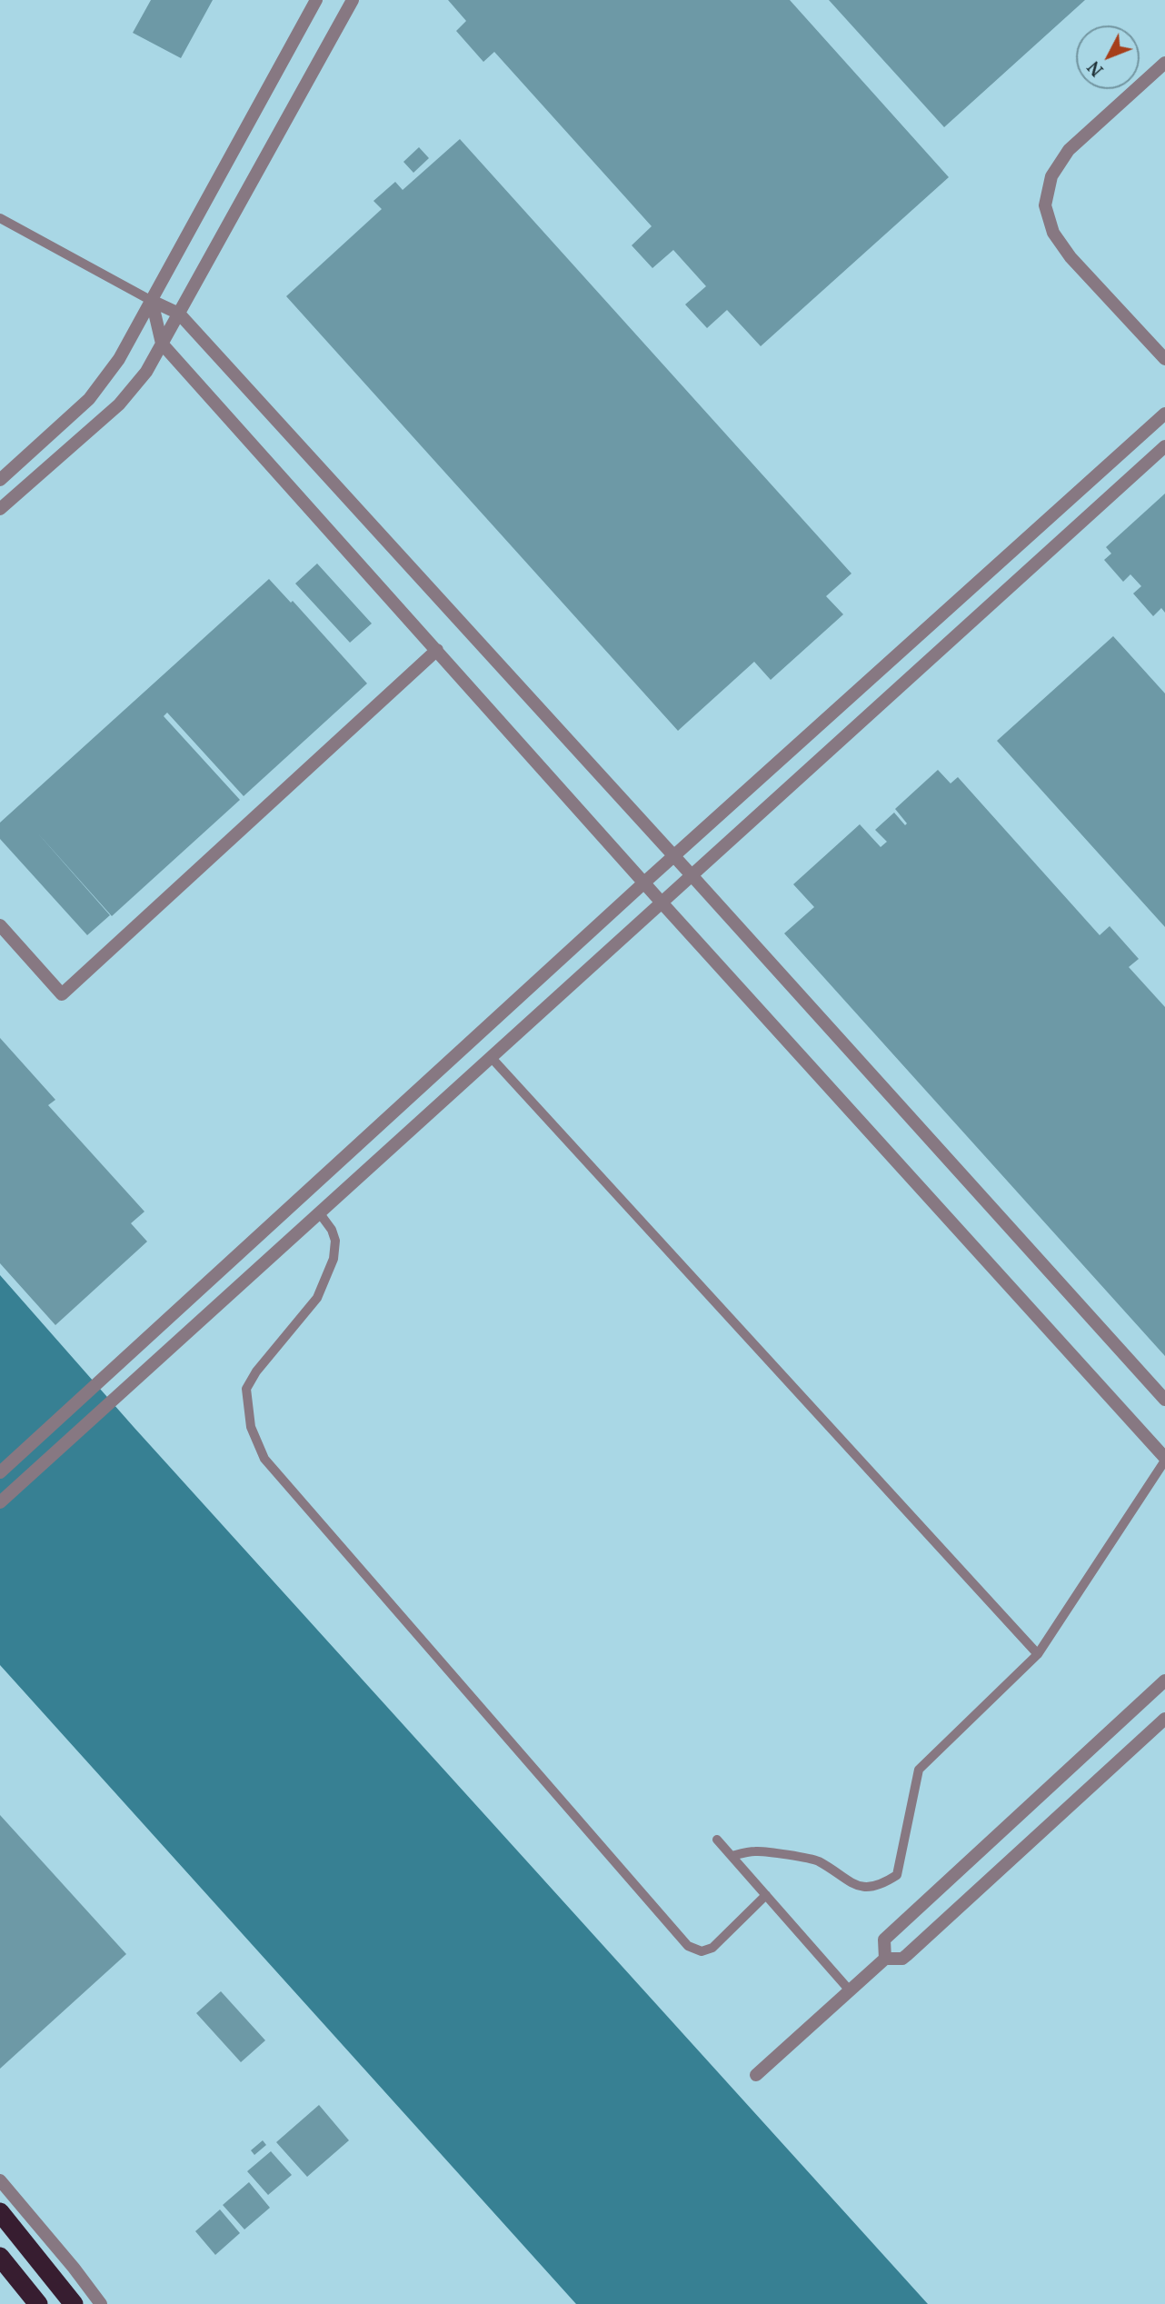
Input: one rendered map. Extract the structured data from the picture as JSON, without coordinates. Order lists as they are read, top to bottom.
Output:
{
  "north": "bottom left"
}
